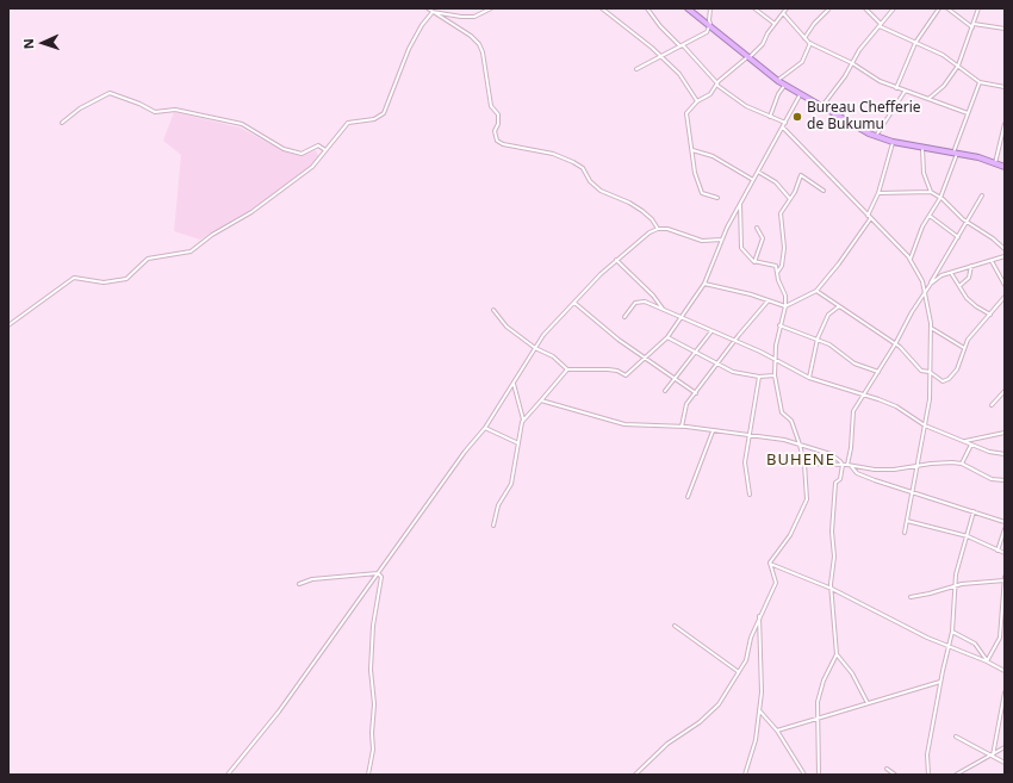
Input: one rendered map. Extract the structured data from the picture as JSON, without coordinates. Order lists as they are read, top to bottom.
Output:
{
  "districts": ["BUHENE"],
  "places": ["Bureau Chefferie de Bukumu"],
  "north": "left"
}
